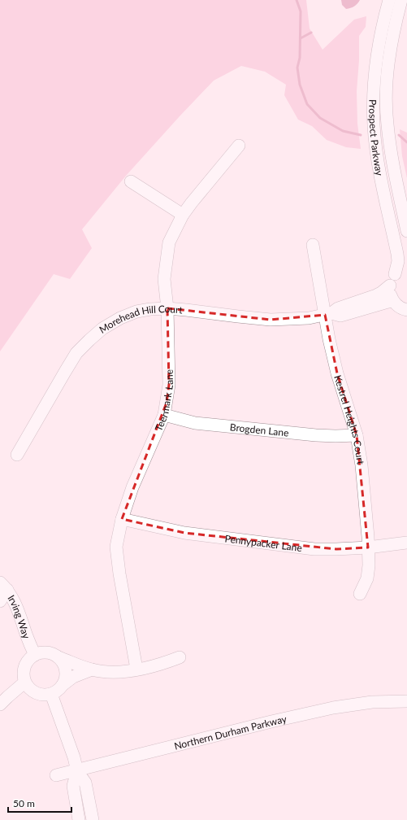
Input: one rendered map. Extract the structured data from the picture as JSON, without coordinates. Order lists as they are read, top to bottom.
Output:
{
  "streets": {
    "street": [
      "Prospect Parkway",
      "Morehead Hill Court",
      "Teermark Lane",
      "Kestrel Heights Court",
      "Brogden Lane",
      "Pennypacker Lane",
      "Irving Way",
      "Northern Durham Parkway"
    ]
  },
  "crossings": [
    ["Prospect Parkway", "Morehead Hill Court"],
    ["Morehead Hill Court", "Teermark Lane"],
    ["Morehead Hill Court", "Kestrel Heights Court"],
    ["Teermark Lane", "Brogden Lane"],
    ["Teermark Lane", "Pennypacker Lane"],
    ["Kestrel Heights Court", "Brogden Lane"],
    ["Kestrel Heights Court", "Pennypacker Lane"]
  ],
  "scale_bar": "50 m"
}
